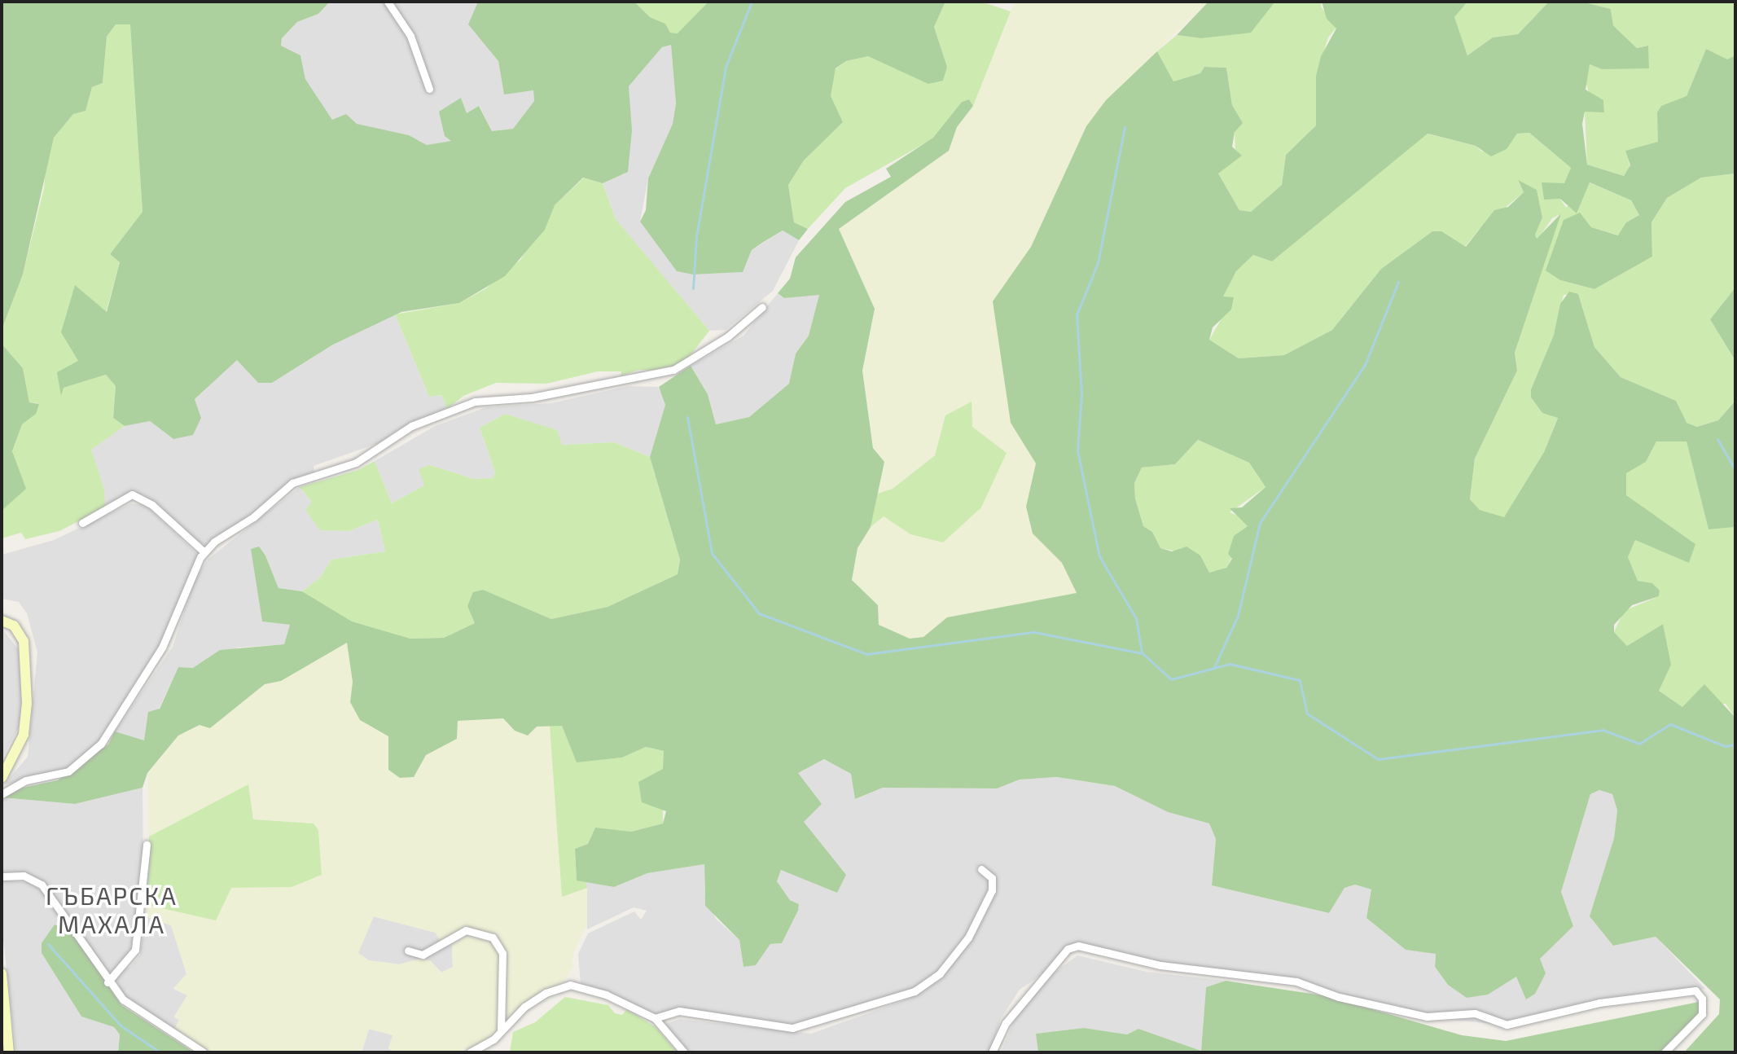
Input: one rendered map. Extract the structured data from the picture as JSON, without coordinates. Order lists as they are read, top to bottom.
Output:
{
  "districts": ["ГЪБАРСКА МАХАЛА"]
}
